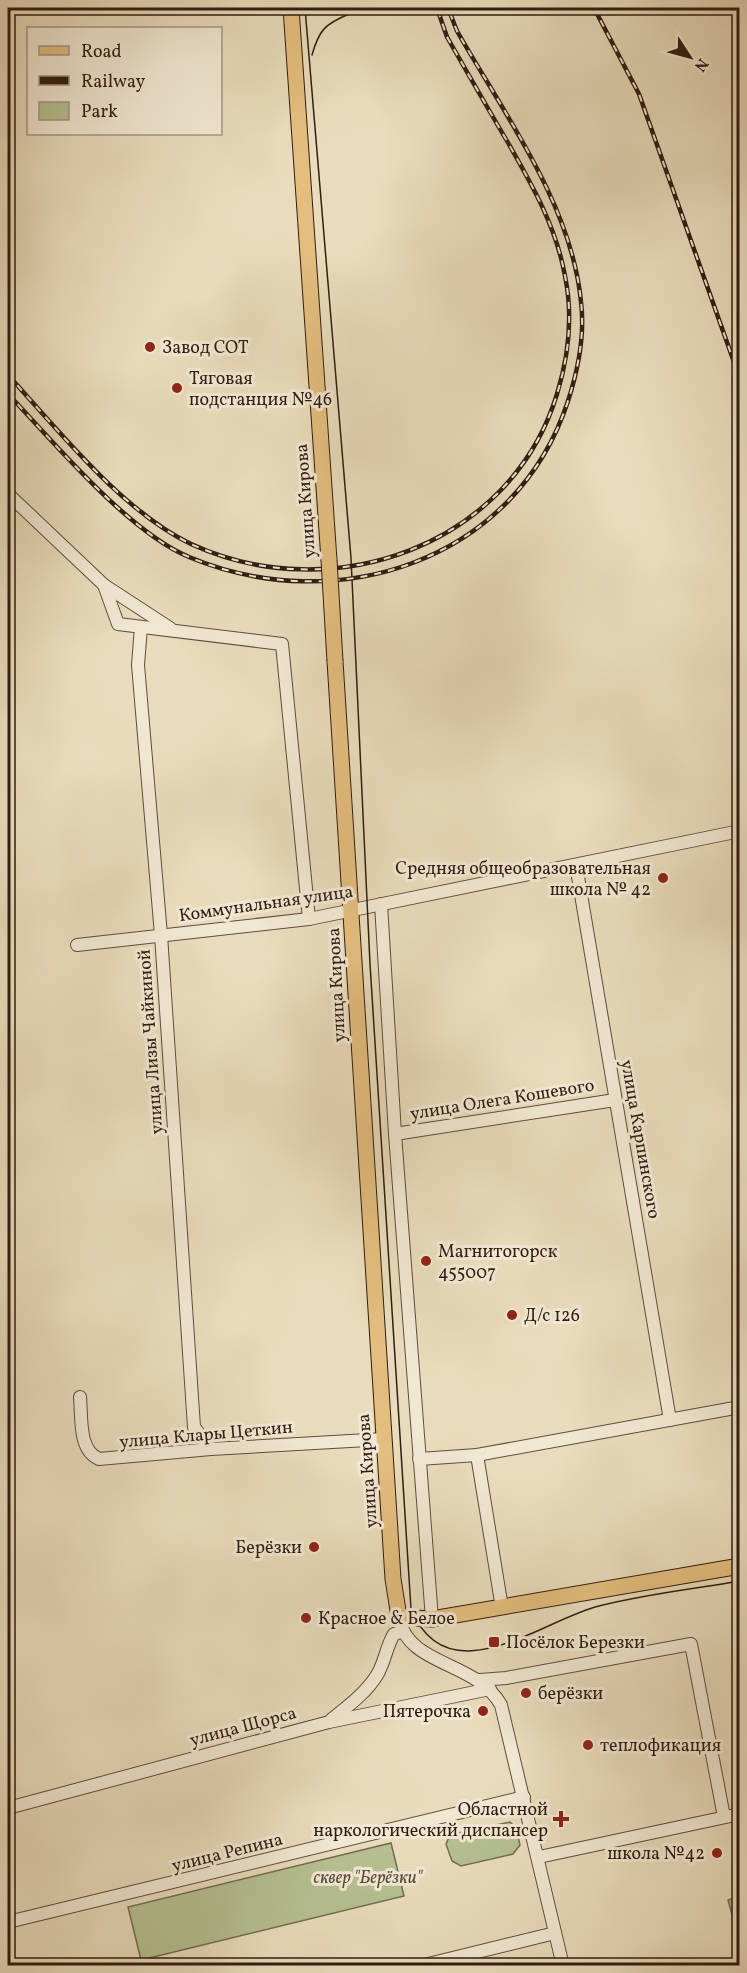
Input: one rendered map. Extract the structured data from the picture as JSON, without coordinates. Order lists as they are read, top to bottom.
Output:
{
  "streets": {
    "main road": ["улица Кирова"],
    "street": [
      "Коммунальная улица",
      "улица Лизы Чайкиной",
      "улица Олега Кошевого",
      "улица Карпинского",
      "улица Клары Цеткин",
      "улица Щорса",
      "улица Репина"
    ]
  },
  "crossings": [
    ["улица Кирова", "Коммунальная улица"],
    ["улица Кирова", "улица Клары Цеткин"],
    ["Коммунальная улица", "улица Лизы Чайкиной"],
    ["Коммунальная улица", "улица Карпинского"],
    ["улица Лизы Чайкиной", "улица Клары Цеткин"],
    ["улица Олега Кошевого", "улица Карпинского"]
  ],
  "parks": ["сквер \"Берёзки\""],
  "places": {
    "other": [
      "Завод СОТ",
      "Тяговая подстанция №46",
      "Средняя общеобразовательная школа № 42",
      "Магнитогорск 455007",
      "Д/с 126",
      "Берёзки",
      "Красное & Белое",
      "берёзки",
      "Пятерочка",
      "теплофикация",
      "школа №42"
    ],
    "transit": ["Посёлок Березки"],
    "health": ["Областной наркологический диспансер"]
  },
  "legend": ["Road", "Railway", "Park"],
  "north": "bottom right"
}
